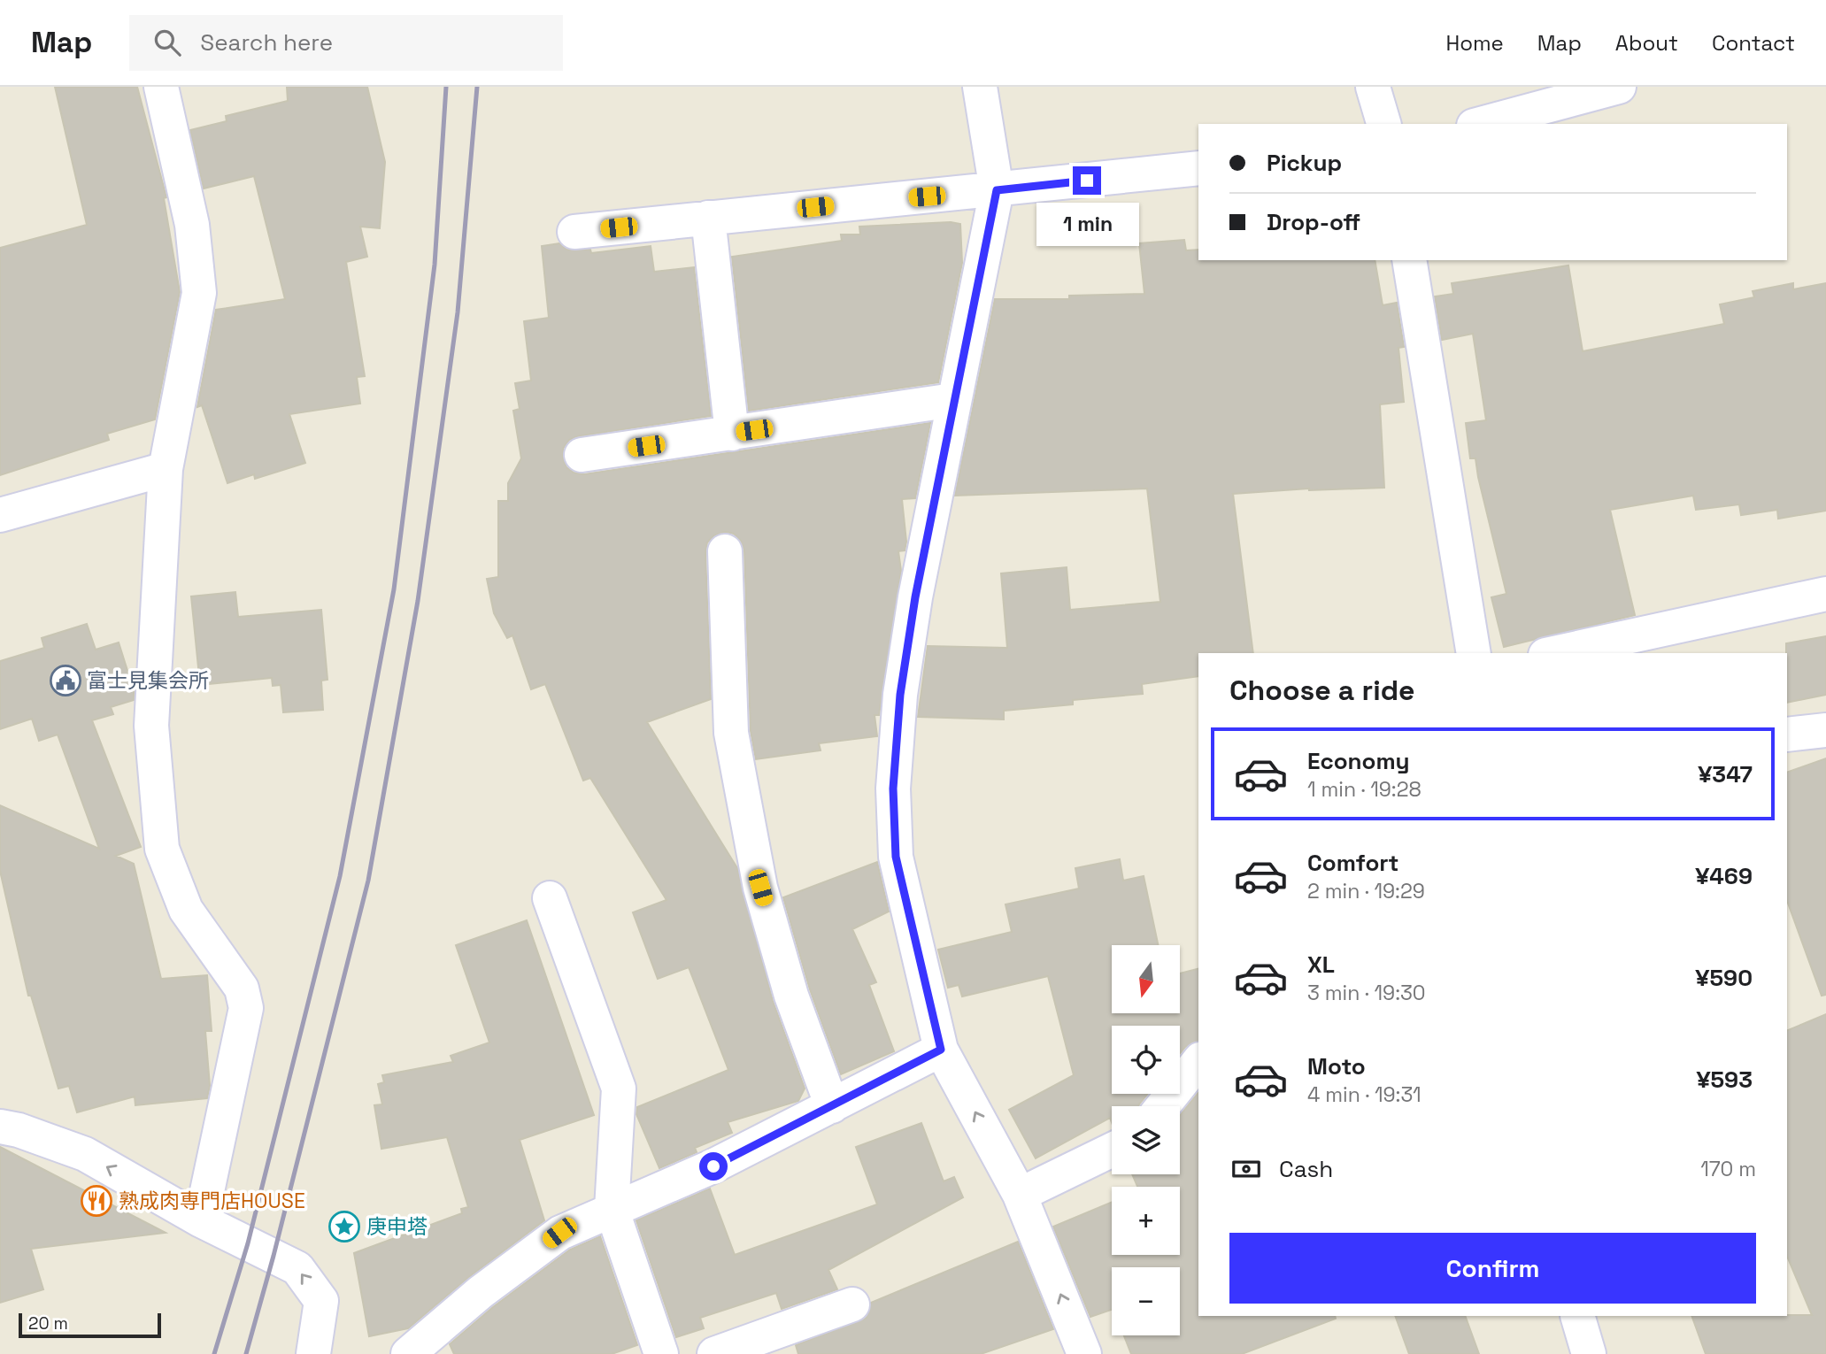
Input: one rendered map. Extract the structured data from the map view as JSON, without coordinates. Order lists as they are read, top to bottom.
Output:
{
  "places": {
    "public building": ["富士見集会所"],
    "restaurant": ["熟成肉専門店HOUSE"],
    "place": ["庚申塔"]
  },
  "scale_bar": "20 m",
  "north": "bottom",
  "page": {
    "header": "Map",
    "search": "Search here",
    "nav": [
      "Home",
      "Map",
      "About",
      "Contact"
    ],
    "banner": ["Pickup", "Drop-off"],
    "bubble": "1 min",
    "heading": "Choose a ride",
    "list": [
      {
        "name": "Economy",
        "note": "1 min · 19:28",
        "value": "¥347"
      },
      {
        "name": "Comfort",
        "note": "2 min · 19:29",
        "value": "¥469"
      },
      {
        "name": "XL",
        "note": "3 min · 19:30",
        "value": "¥590"
      },
      {
        "name": "Moto",
        "note": "4 min · 19:31",
        "value": "¥593"
      }
    ],
    "map_buttons": ["+", "−"],
    "pay": ["Cash", "170 m"],
    "buttons": "Confirm",
    "scale": "20 m"
  }
}
